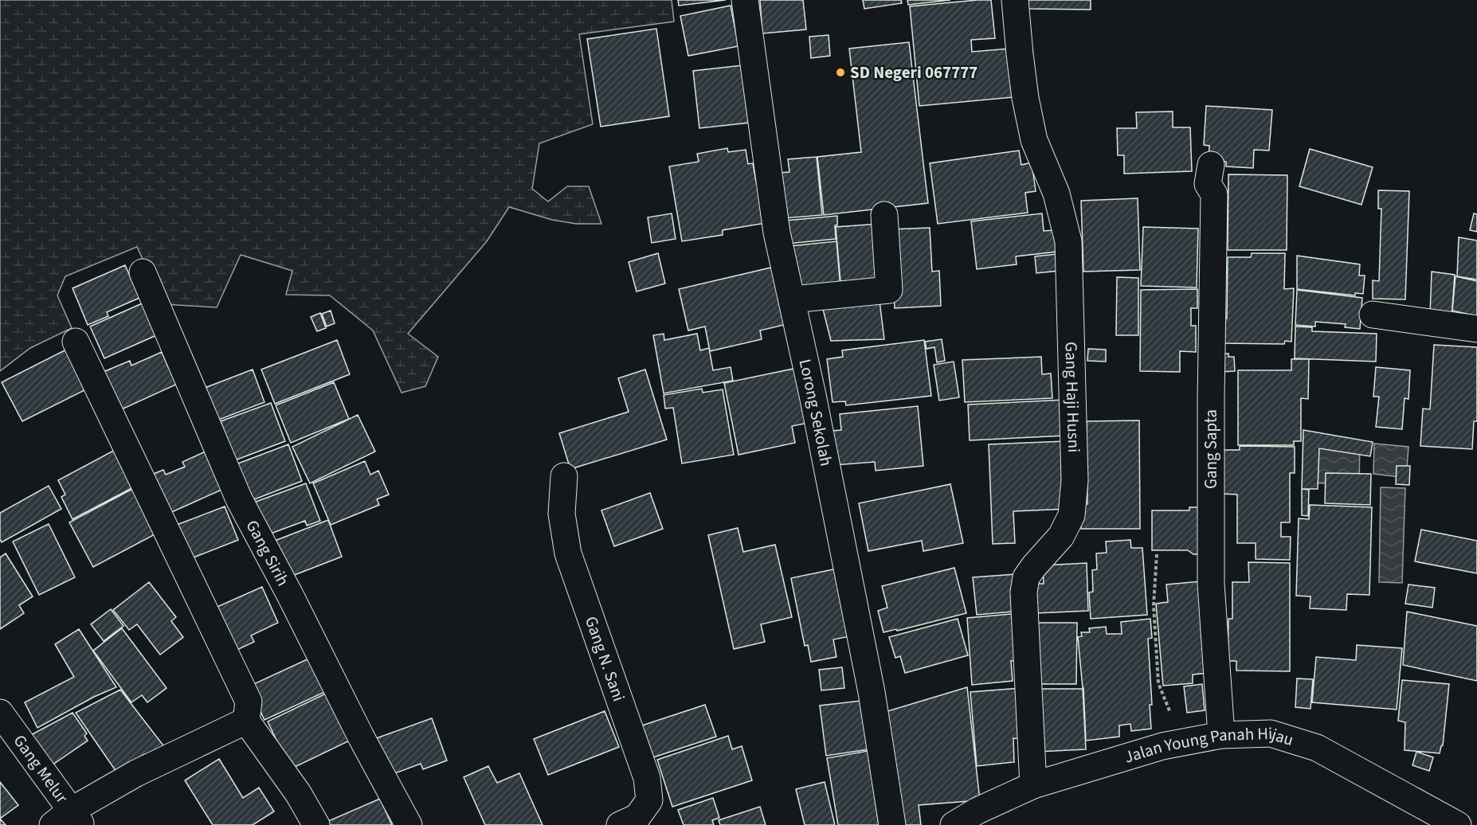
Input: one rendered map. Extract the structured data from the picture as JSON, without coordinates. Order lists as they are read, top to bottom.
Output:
{
  "streets": {
    "street": [
      "Gang Haji Husni",
      "Lorong Sekolah",
      "Gang Sapta",
      "Gang Sirih",
      "Gang N. Sani",
      "Jalan Young Panah Hijau",
      "Gang Melur"
    ]
  },
  "crossings": [
    ["Gang Haji Husni", "Jalan Young Panah Hijau"],
    ["Gang Sapta", "Jalan Young Panah Hijau"]
  ],
  "places": ["SD Negeri 067777"]
}
